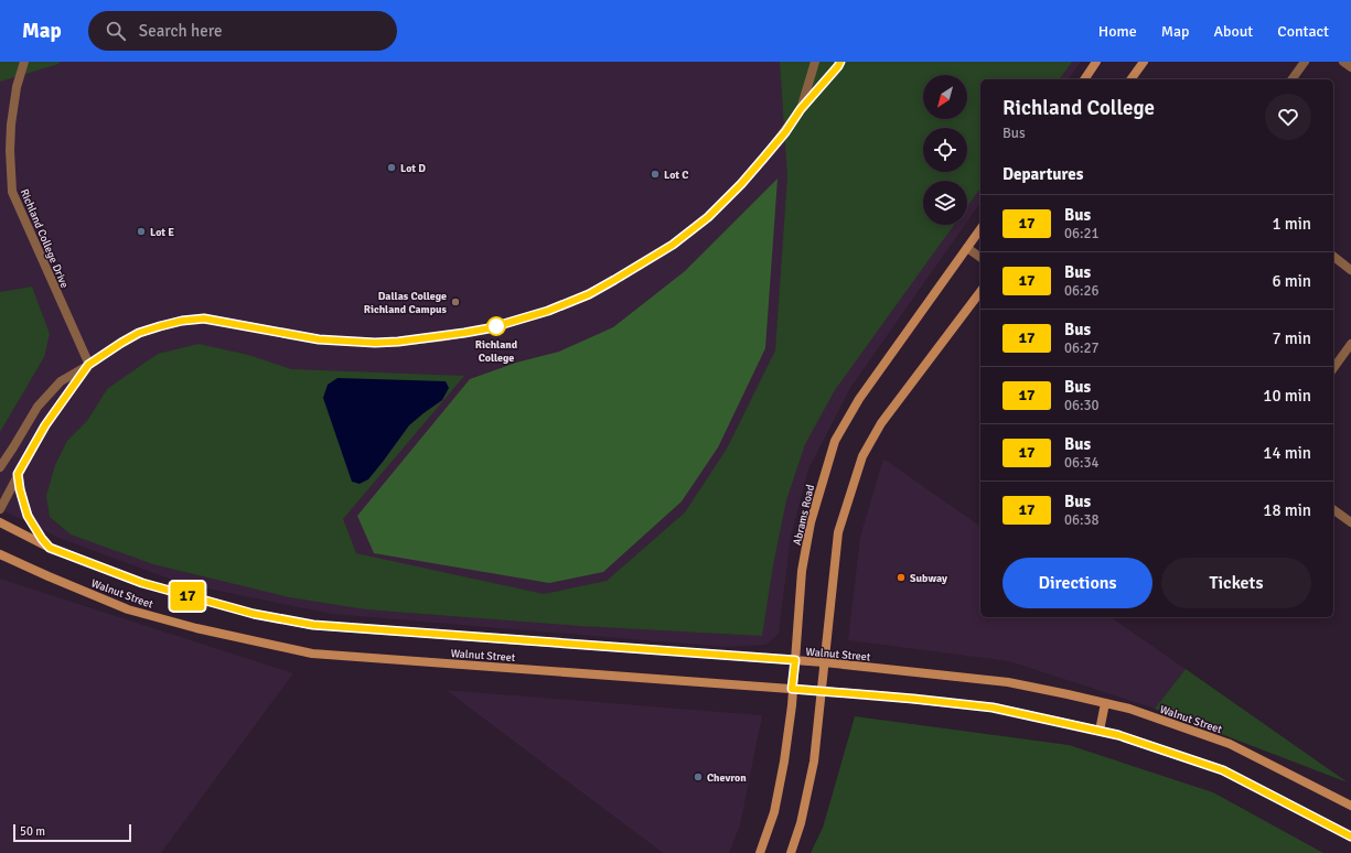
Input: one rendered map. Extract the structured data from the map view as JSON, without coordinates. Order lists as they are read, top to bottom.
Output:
{
  "streets": {
    "main road": ["Abrams Road", "Walnut Street"],
    "street": ["Richland College Drive"]
  },
  "crossings": [
    ["Abrams Road", "Walnut Street"]
  ],
  "places": [
    "Lot D",
    "Lot C",
    "Lot E",
    "Dallas College Richland Campus",
    "Richland College",
    "Subway",
    "Chevron"
  ],
  "lines": ["bus line 17"],
  "scale_bar": "50 m",
  "north": "bottom left",
  "page": {
    "header": "Map",
    "search": "Search here",
    "nav": [
      "Home",
      "Map",
      "About",
      "Contact"
    ],
    "on_map": "17",
    "heading": [
      ["Richland College", "Bus"],
      "Departures"
    ],
    "list": [
      {
        "mark": "17",
        "name": "Bus",
        "note": "06:21",
        "value": "1 min"
      },
      {
        "mark": "17",
        "name": "Bus",
        "note": "06:26",
        "value": "6 min"
      },
      {
        "mark": "17",
        "name": "Bus",
        "note": "06:27",
        "value": "7 min"
      },
      {
        "mark": "17",
        "name": "Bus",
        "note": "06:30",
        "value": "10 min"
      },
      {
        "mark": "17",
        "name": "Bus",
        "note": "06:34",
        "value": "14 min"
      },
      {
        "mark": "17",
        "name": "Bus",
        "note": "06:38",
        "value": "18 min"
      }
    ],
    "buttons": ["Directions", "Tickets"],
    "scale": "50 m"
  }
}
